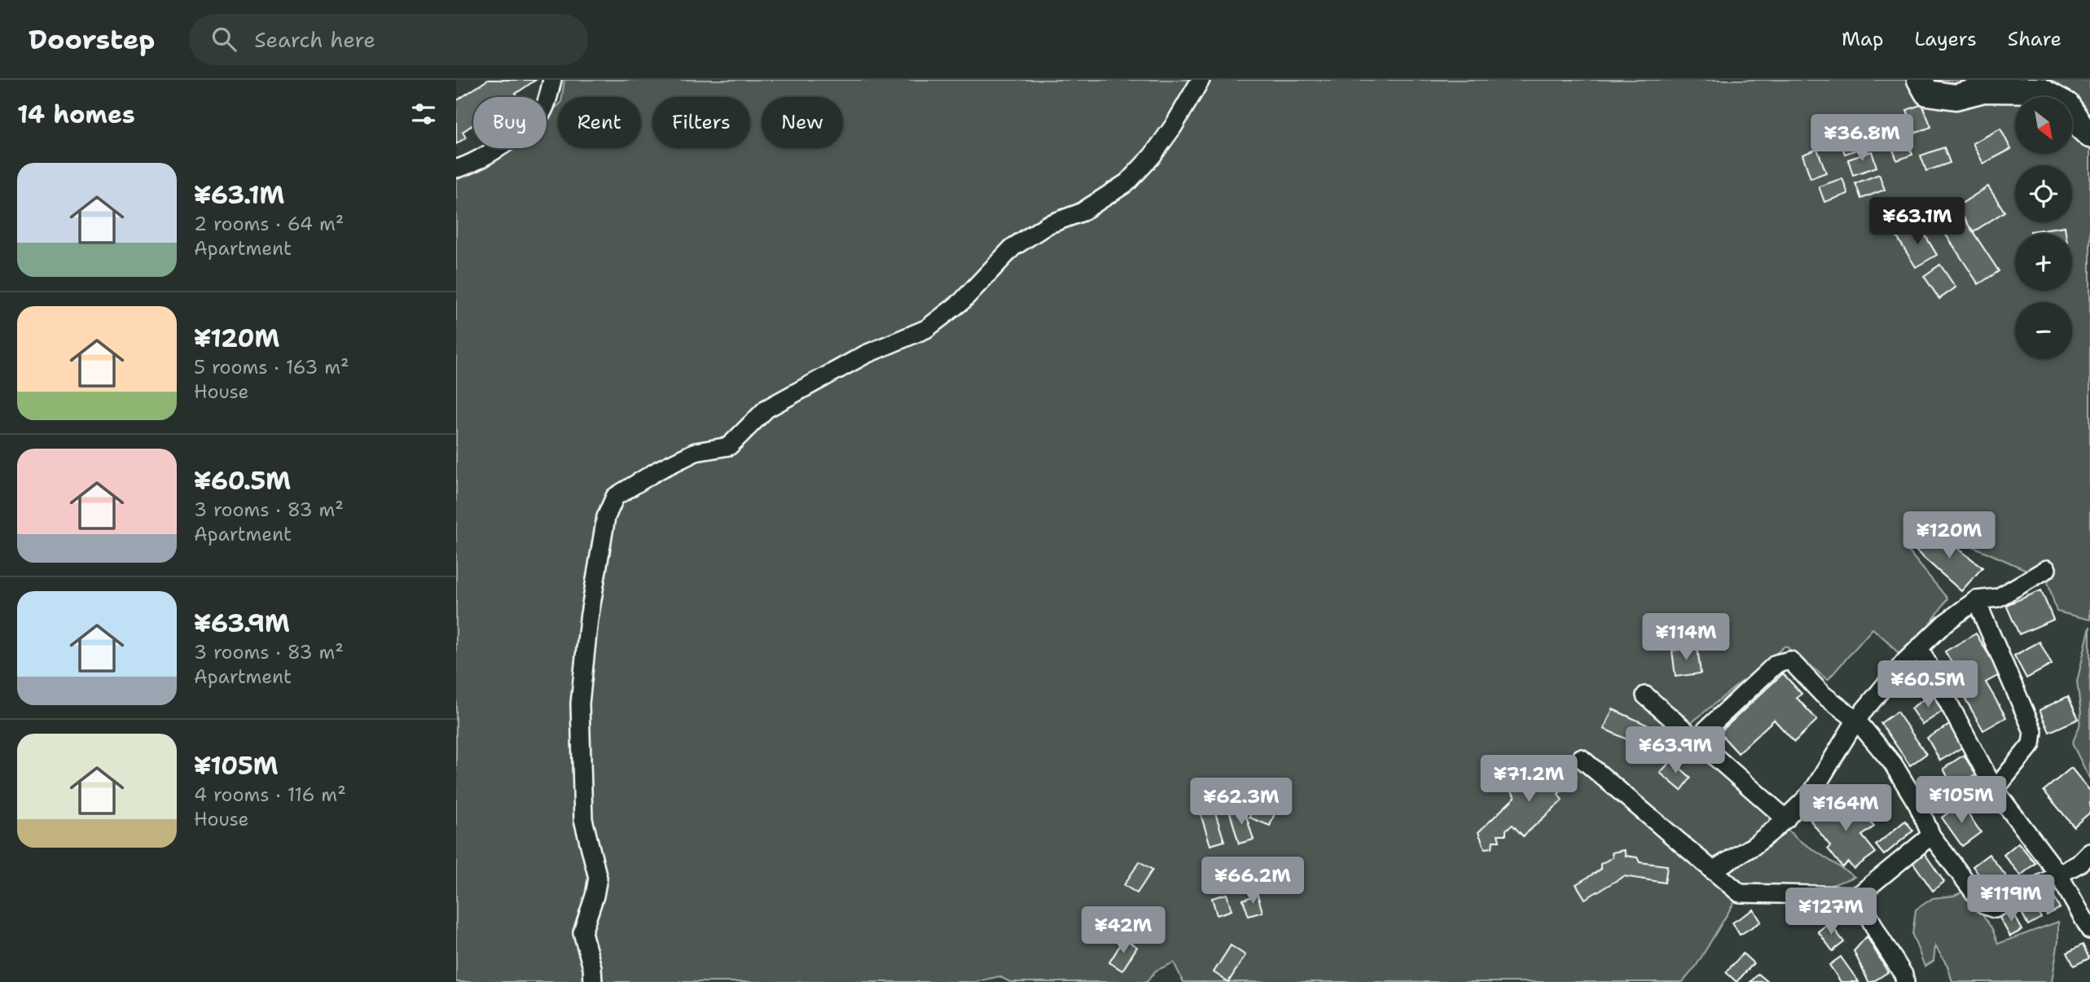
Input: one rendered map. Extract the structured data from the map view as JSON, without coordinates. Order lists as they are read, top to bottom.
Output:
{
  "north": "bottom right",
  "page": {
    "header": "Doorstep",
    "search": "Search here",
    "nav": ["Map", "Layers", "Share"],
    "heading": "14 homes",
    "map_buttons": ["+", "−"],
    "chip": [
      "Buy",
      "Rent",
      "Filters",
      "New"
    ],
    "price": [
      "¥36.8M",
      "¥63.1M",
      "¥120M",
      "¥114M",
      "¥60.5M",
      "¥63.9M",
      "¥71.2M",
      "¥105M",
      "¥62.3M",
      "¥164M",
      "¥66.2M",
      "¥119M",
      "¥127M",
      "¥42M"
    ],
    "list": [
      {
        "name": "¥63.1M",
        "note": "2 rooms · 64 m² · Apartment"
      },
      {
        "name": "¥120M",
        "note": "5 rooms · 163 m² · House"
      },
      {
        "name": "¥60.5M",
        "note": "3 rooms · 83 m² · Apartment"
      },
      {
        "name": "¥63.9M",
        "note": "3 rooms · 83 m² · Apartment"
      },
      {
        "name": "¥105M",
        "note": "4 rooms · 116 m² · House"
      }
    ]
  }
}
